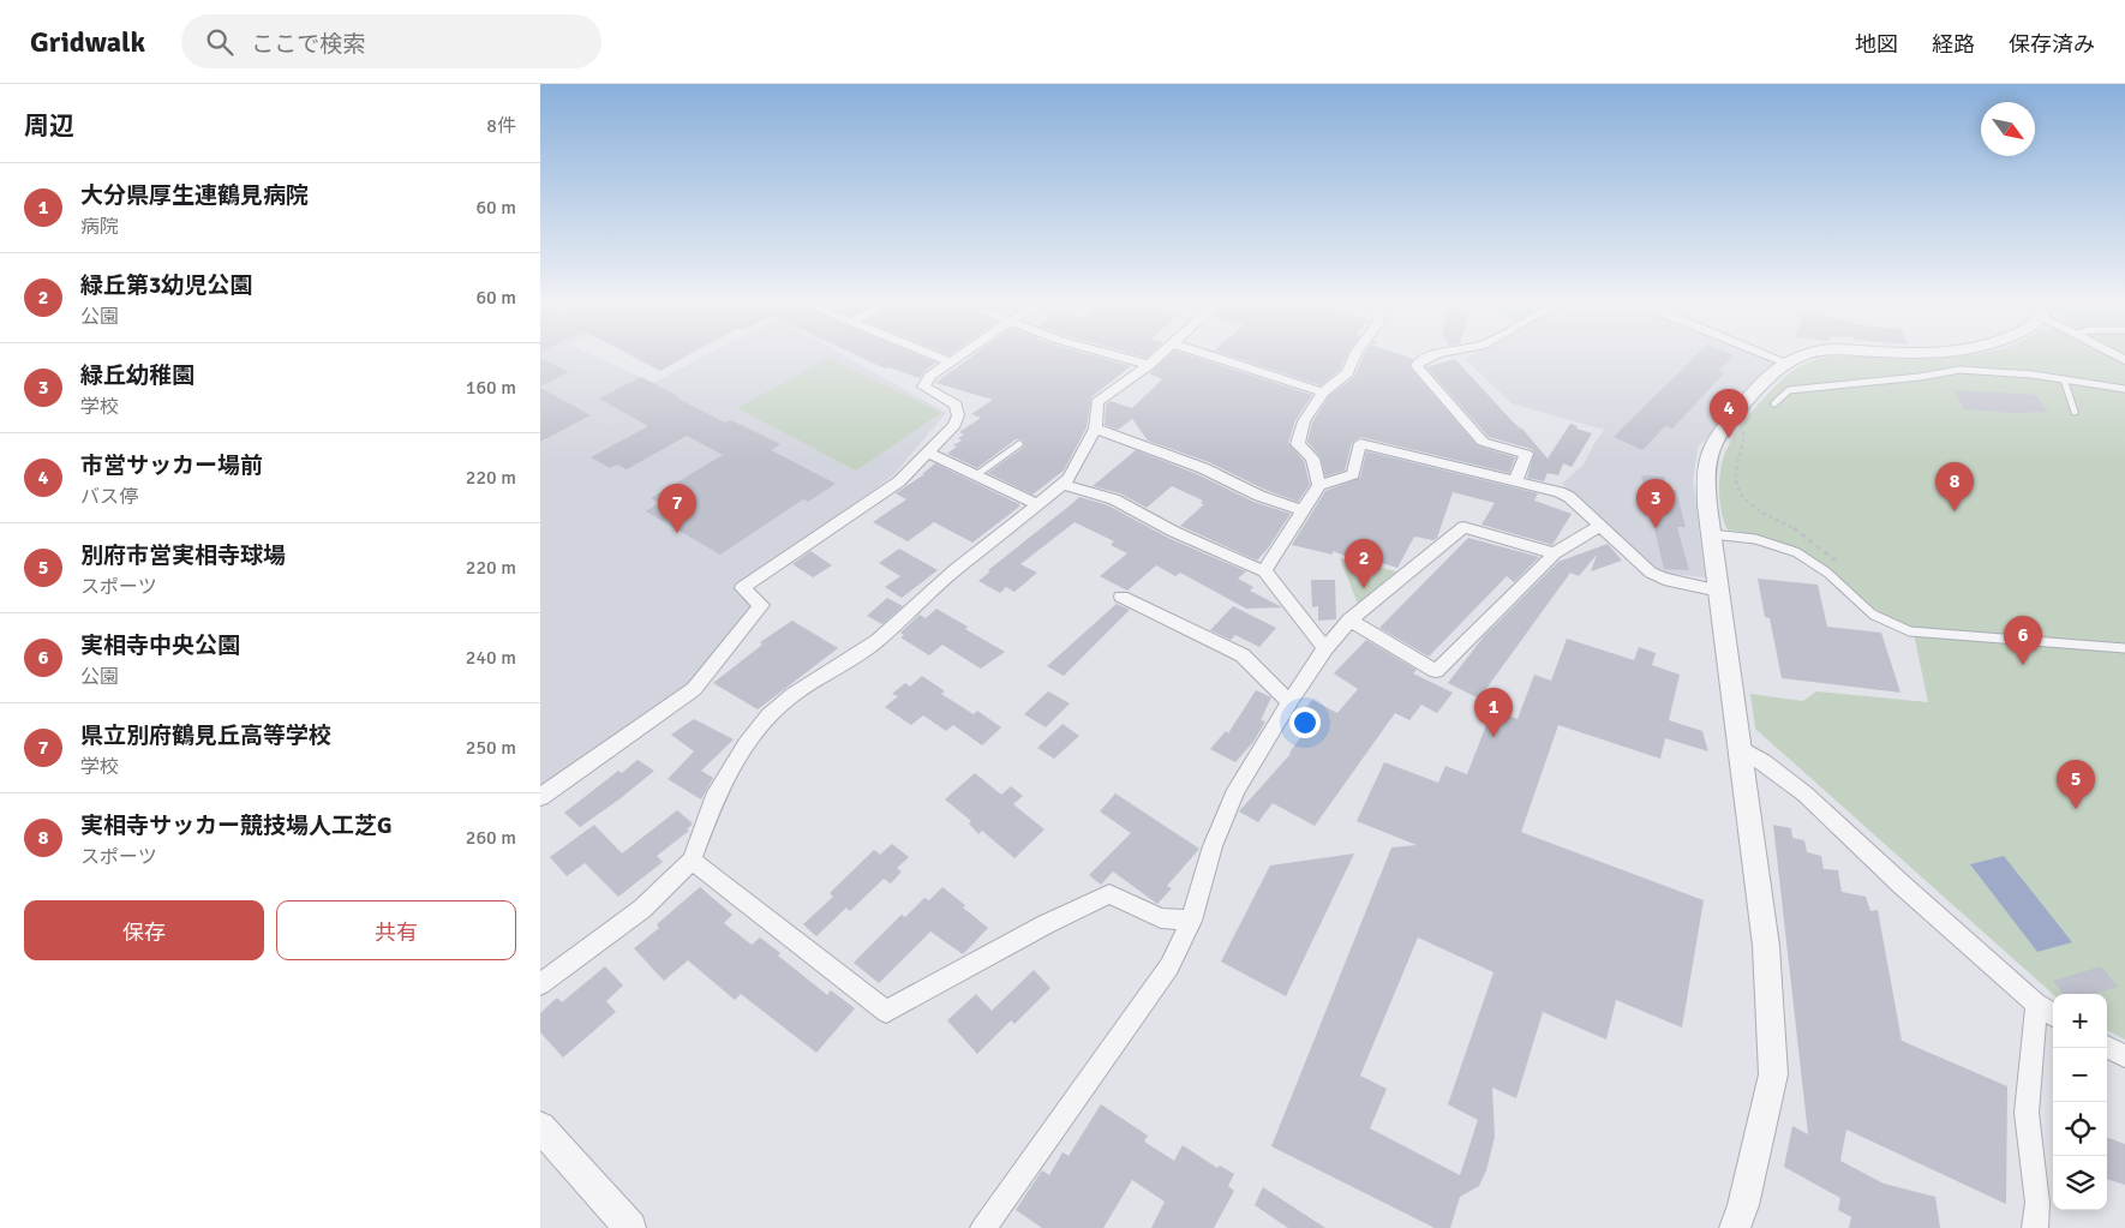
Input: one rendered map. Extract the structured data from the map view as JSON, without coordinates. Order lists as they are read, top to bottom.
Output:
{
  "north": "bottom right",
  "page": {
    "header": "Gridwalk",
    "search": "ここで検索",
    "nav": ["地図", "経路", "保存済み"],
    "heading": ["周辺", "8件"],
    "list": [
      {
        "mark": "1",
        "name": "大分県厚生連鶴見病院",
        "note": "病院",
        "value": "60 m"
      },
      {
        "mark": "2",
        "name": "緑丘第3幼児公園",
        "note": "公園",
        "value": "60 m"
      },
      {
        "mark": "3",
        "name": "緑丘幼稚園",
        "note": "学校",
        "value": "160 m"
      },
      {
        "mark": "4",
        "name": "市営サッカー場前",
        "note": "バス停",
        "value": "220 m"
      },
      {
        "mark": "5",
        "name": "別府市営実相寺球場",
        "note": "スポーツ",
        "value": "220 m"
      },
      {
        "mark": "6",
        "name": "実相寺中央公園",
        "note": "公園",
        "value": "240 m"
      },
      {
        "mark": "7",
        "name": "県立別府鶴見丘高等学校",
        "note": "学校",
        "value": "250 m"
      },
      {
        "mark": "8",
        "name": "実相寺サッカー競技場人工芝G",
        "note": "スポーツ",
        "value": "260 m"
      }
    ],
    "pins": [
      "4",
      "8",
      "3",
      "7",
      "2",
      "6",
      "1",
      "5"
    ],
    "buttons": ["保存", "共有"],
    "map_buttons": ["+", "−"]
  }
}
